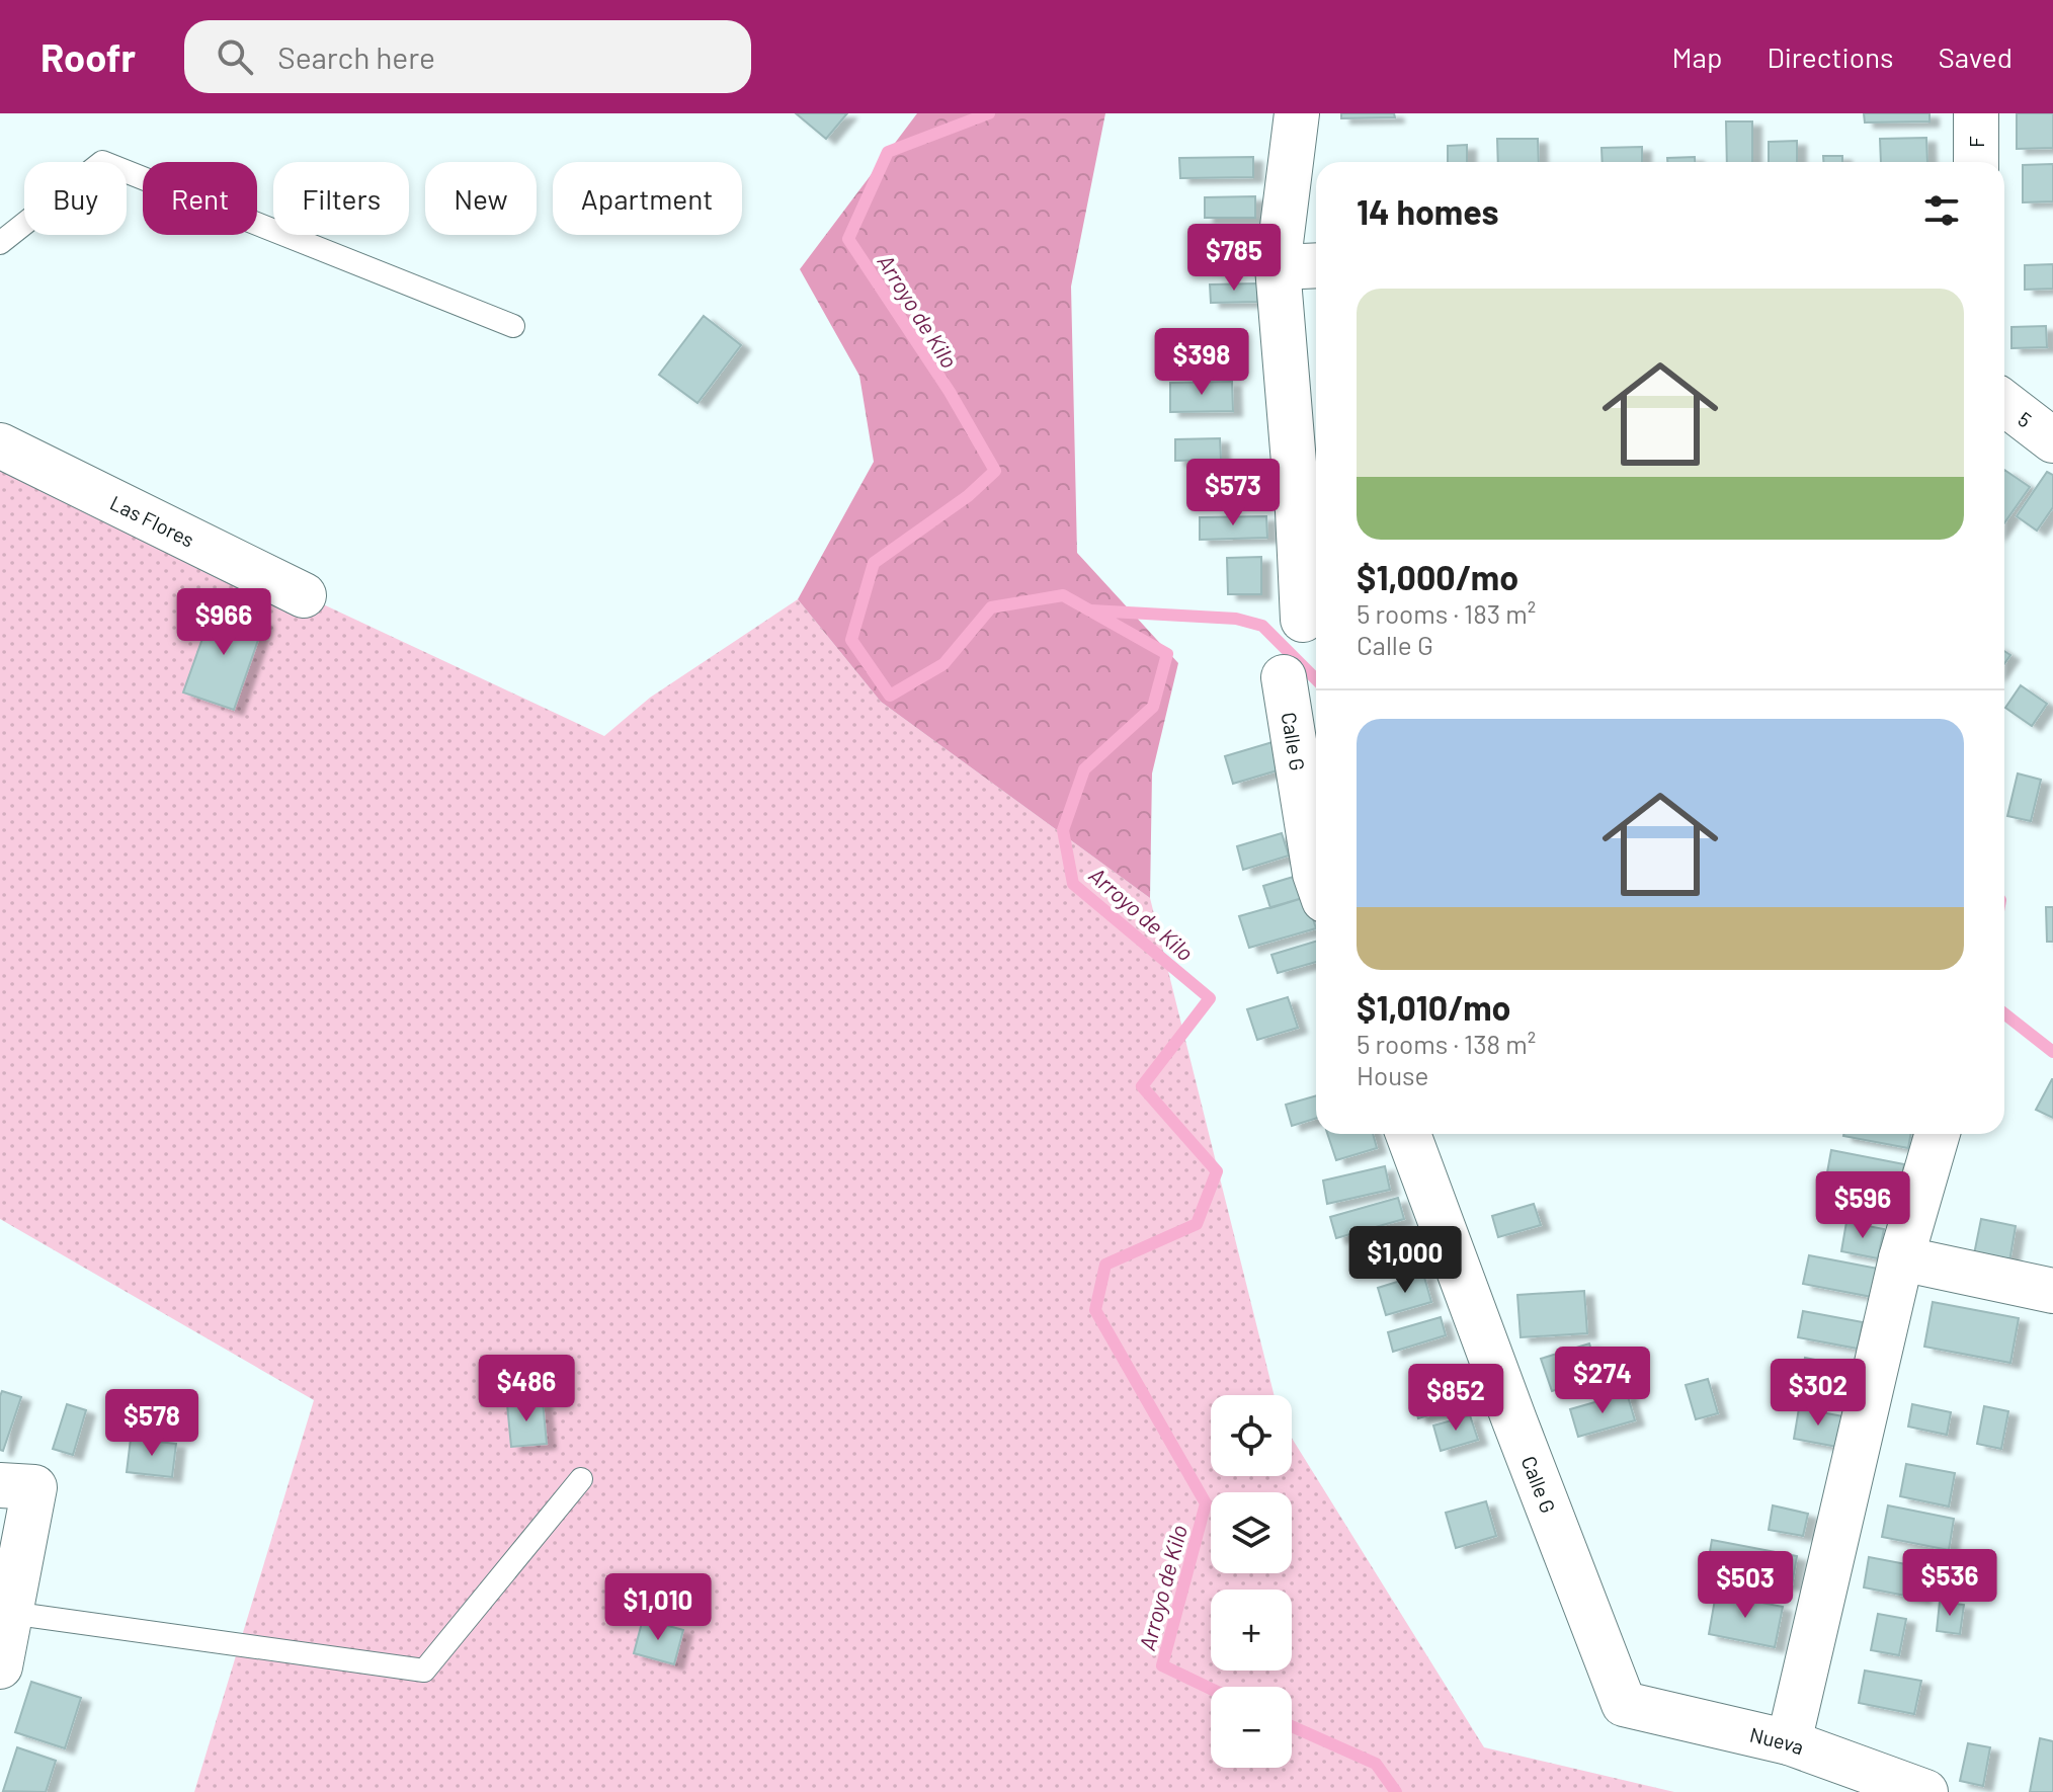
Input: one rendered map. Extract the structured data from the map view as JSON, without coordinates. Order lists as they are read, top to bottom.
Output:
{
  "streets": {
    "street": [
      "F",
      "5",
      "Las Flores",
      "Calle G",
      "Nueva"
    ]
  },
  "crossings": [
    ["Calle G", "Nueva"]
  ],
  "water": ["Arroyo de Kilo"],
  "page": {
    "header": "Roofr",
    "search": "Search here",
    "nav": ["Map", "Directions", "Saved"],
    "chip": [
      "Buy",
      "Rent",
      "Filters",
      "New",
      "Apartment"
    ],
    "heading": "14 homes",
    "price": [
      "$785",
      "$398",
      "$573",
      "$966",
      "$596",
      "$1,000",
      "$274",
      "$486",
      "$302",
      "$852",
      "$578",
      "$536",
      "$503",
      "$1,010"
    ],
    "list": [
      {
        "name": "$1,000/mo",
        "note": "5 rooms · 183 m² · Calle G"
      },
      {
        "name": "$1,010/mo",
        "note": "5 rooms · 138 m² · House"
      }
    ],
    "map_buttons": ["+", "−"]
  }
}
